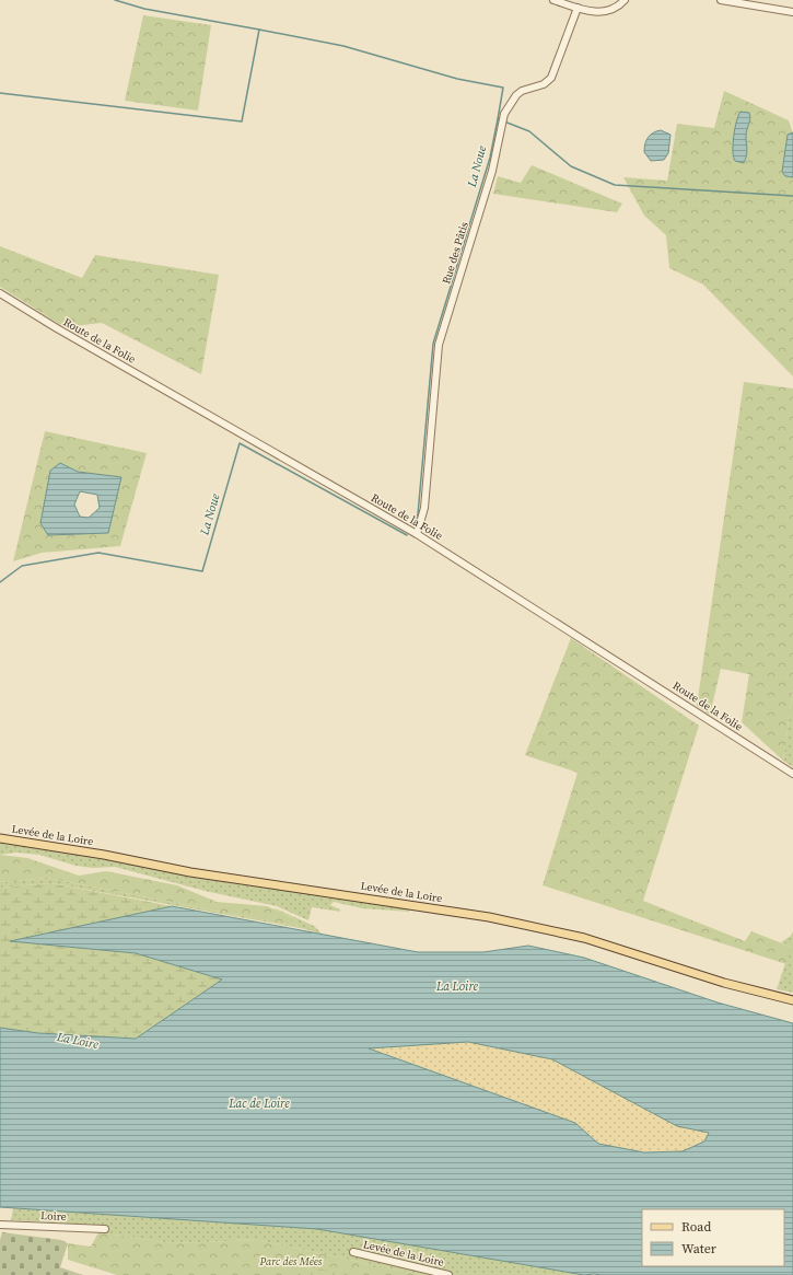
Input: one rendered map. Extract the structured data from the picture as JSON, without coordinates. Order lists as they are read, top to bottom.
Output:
{
  "streets": {
    "main road": ["Levée de la Loire"],
    "street": ["Rue des Pâtis", "Route de la Folie", "Loire"]
  },
  "crossings": [
    ["Rue des Pâtis", "Route de la Folie"]
  ],
  "water": ["La Noue", "La Loire", "Lac de Loire"],
  "parks": ["Parc des Mées"],
  "legend": ["Road", "Water"]
}
